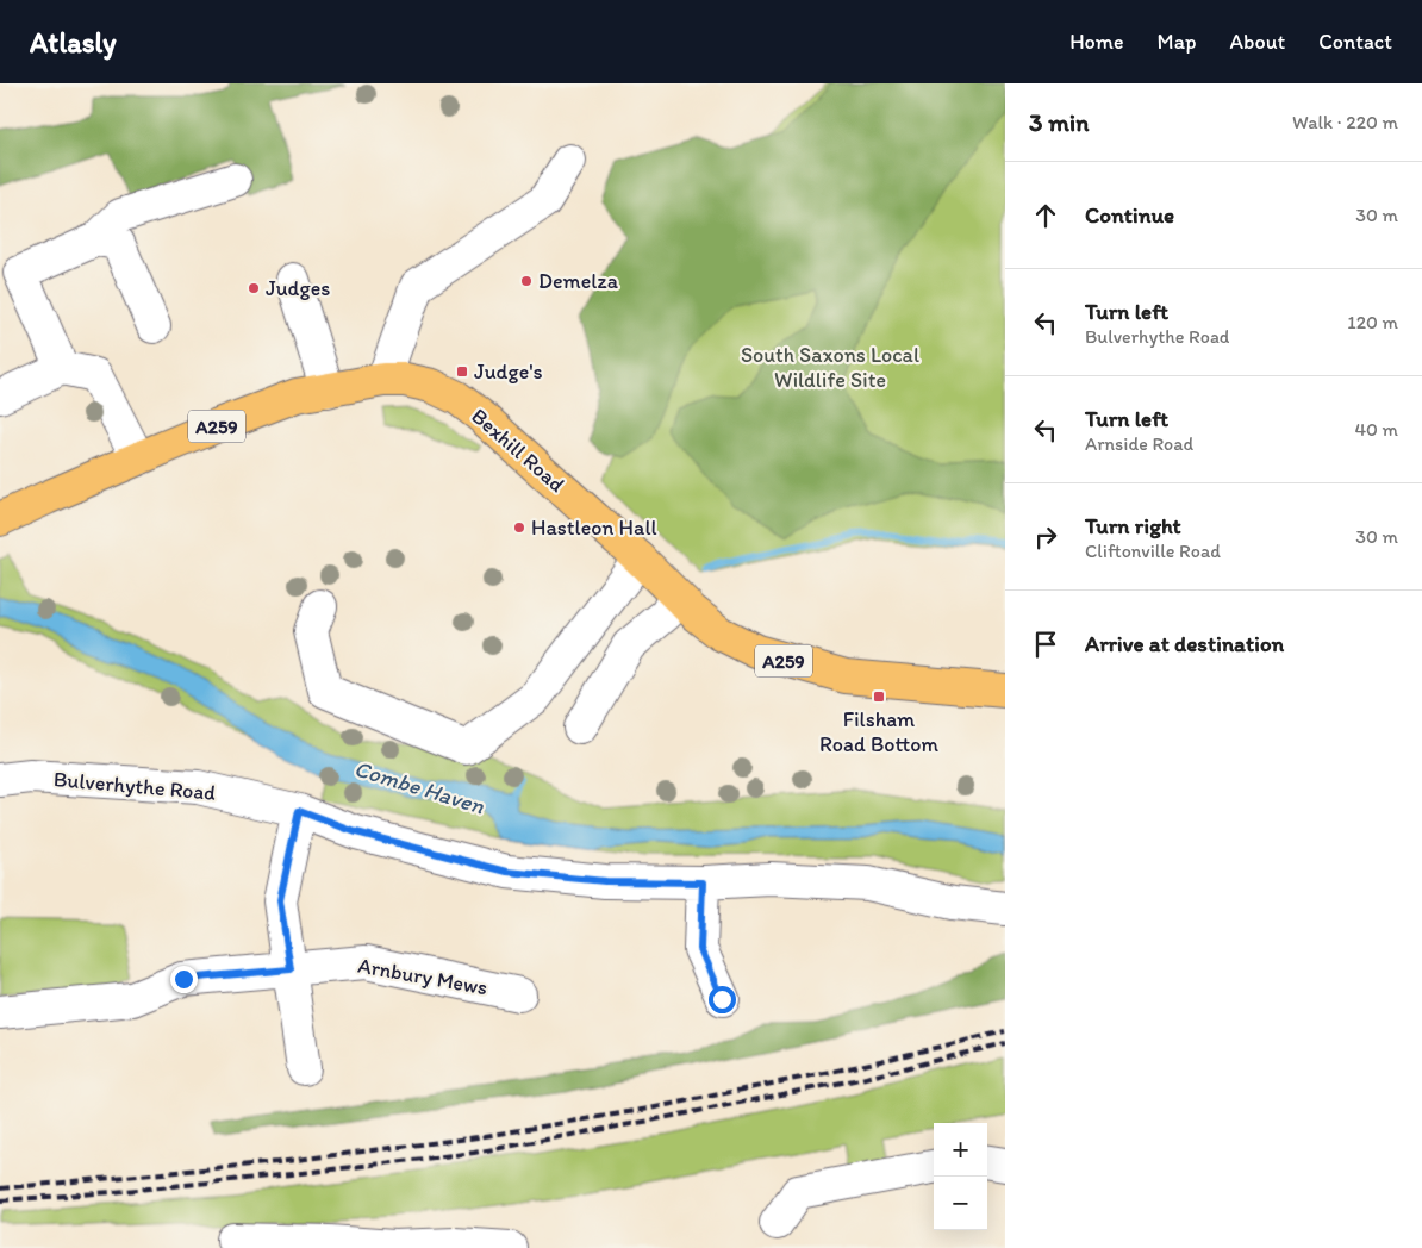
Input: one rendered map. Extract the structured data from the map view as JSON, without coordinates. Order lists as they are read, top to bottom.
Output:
{
  "streets": {
    "highway": ["A259", "Bexhill Road"],
    "street": ["Bulverhythe Road", "Arnbury Mews"]
  },
  "water": ["Combe Haven"],
  "parks": ["South Saxons Local Wildlife Site"],
  "places": {
    "other": ["Demelza", "Judges", "Hastleon Hall"],
    "transit": ["Judge's", "Filsham Road Bottom"]
  },
  "page": {
    "header": "Atlasly",
    "nav": [
      "Home",
      "Map",
      "About",
      "Contact"
    ],
    "heading": ["3 min", "Walk · 220 m"],
    "list": [
      ["Continue", "30 m"],
      ["Turn left", "Bulverhythe Road", "120 m"],
      ["Turn left", "Arnside Road", "40 m"],
      ["Turn right", "Cliftonville Road", "30 m"],
      "Arrive at destination"
    ],
    "map_buttons": ["+", "−"]
  }
}
